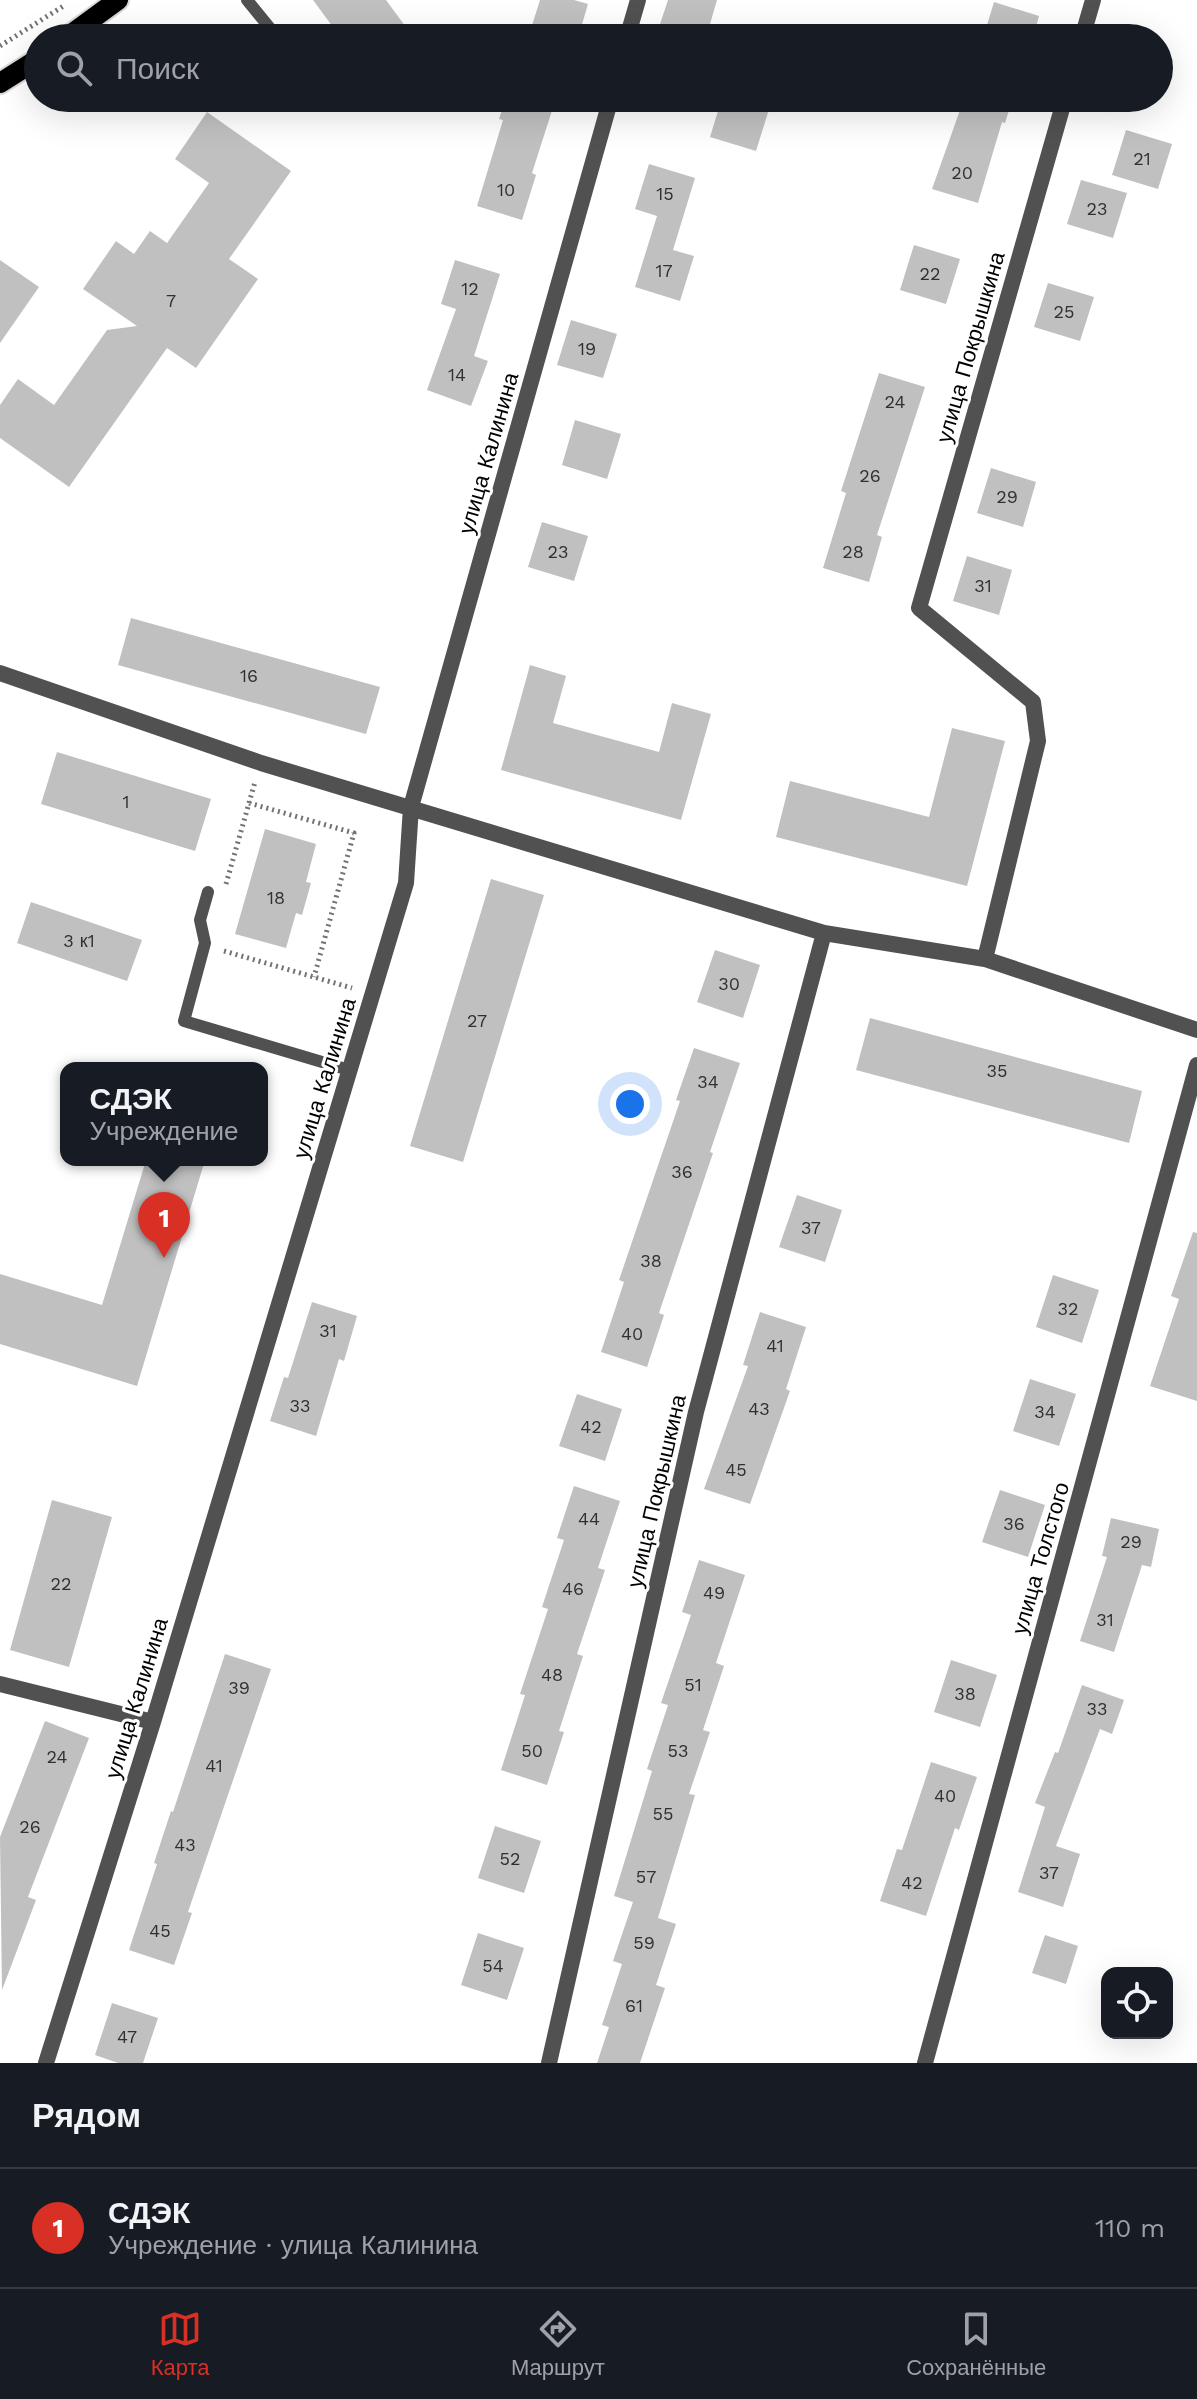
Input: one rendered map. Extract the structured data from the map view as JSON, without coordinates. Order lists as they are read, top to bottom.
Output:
{
  "streets": {
    "street": ["улица Покрышкина", "улица Калинина", "улица Толстого"]
  },
  "house_numbers": [
    "21",
    "20",
    "10",
    "15",
    "23",
    "17",
    "22",
    "12",
    "7",
    "25",
    "19",
    "14",
    "24",
    "26",
    "29",
    "23",
    "28",
    "31",
    "16",
    "1",
    "18",
    "3 к1",
    "30",
    "27",
    "35",
    "34",
    "36",
    "37",
    "38",
    "32",
    "31",
    "40",
    "41",
    "33",
    "43",
    "34",
    "42",
    "45",
    "44",
    "36",
    "29",
    "22",
    "46",
    "49",
    "31",
    "48",
    "51",
    "39",
    "38",
    "33",
    "50",
    "53",
    "24",
    "41",
    "40",
    "55",
    "26",
    "43",
    "52",
    "37",
    "57",
    "42",
    "45",
    "59",
    "54",
    "61",
    "47"
  ],
  "page": {
    "search": "Поиск",
    "popup": ["СДЭК", "Учреждение"],
    "pins": "1",
    "heading": "Рядом",
    "list": [
      {
        "mark": "1",
        "name": "СДЭК",
        "note": "Учреждение · улица Калинина",
        "value": "110 m"
      }
    ],
    "nav": ["Карта", "Маршрут", "Сохранённые"]
  }
}
